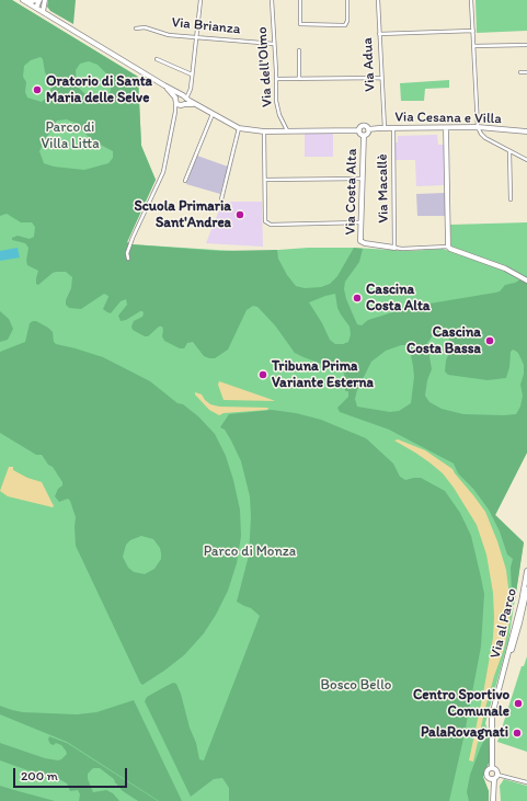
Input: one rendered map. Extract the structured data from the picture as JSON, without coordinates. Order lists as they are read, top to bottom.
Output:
{
  "streets": {
    "street": [
      "Via Brianza",
      "Via Adua",
      "Via dell'Olmo",
      "Via Cesana e Villa",
      "Via Macallè",
      "Via Costa Alta",
      "Via al Parco"
    ]
  },
  "crossings": [
    ["Via Brianza", "Via dell'Olmo"],
    ["Via Adua", "Via Cesana e Villa"],
    ["Via Cesana e Villa", "Via Macallè"],
    ["Via Cesana e Villa", "Via Costa Alta"],
    ["Via Macallè", "Via Costa Alta"]
  ],
  "parks": ["Parco di Villa Litta", "Parco di Monza", "Bosco Bello"],
  "places": [
    "Oratorio di Santa Maria delle Selve",
    "Scuola Primaria Sant'Andrea",
    "Cascina Costa Alta",
    "Cascina Costa Bassa",
    "Tribuna Prima Variante Esterna",
    "Centro Sportivo Comunale",
    "PalaRovagnati"
  ],
  "scale_bar": "200 m"
}
